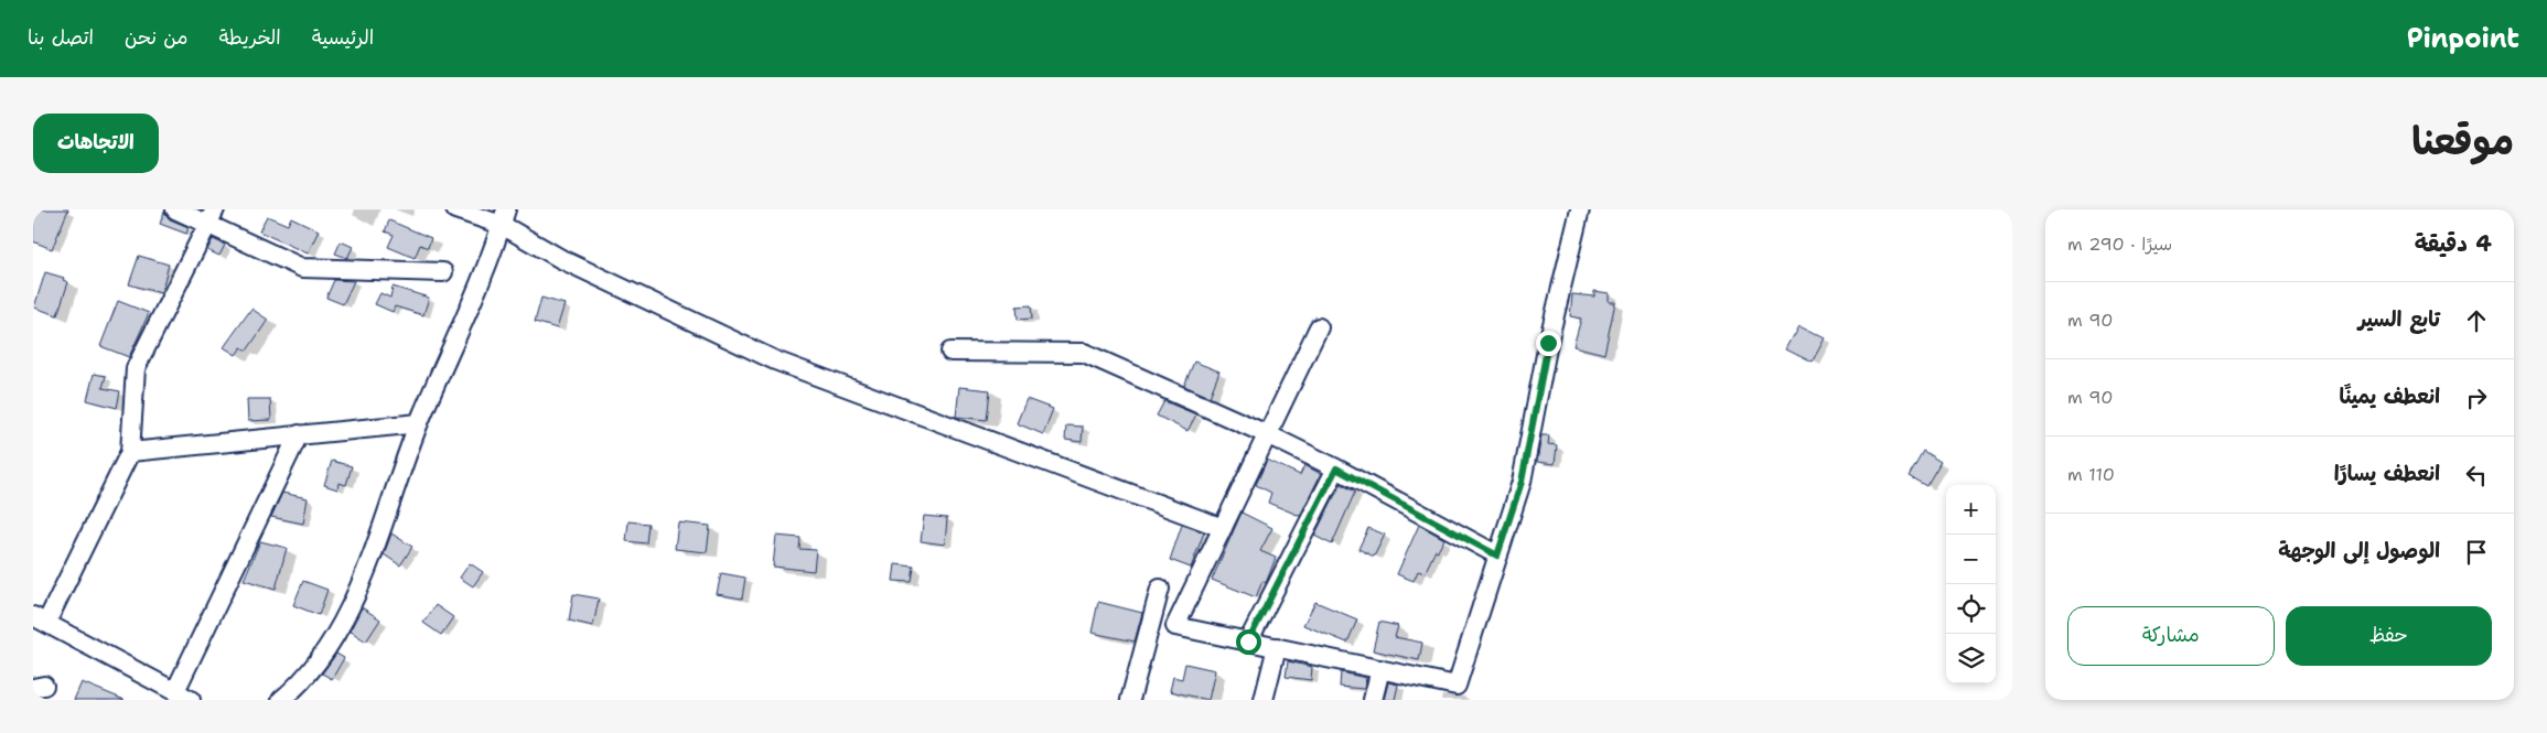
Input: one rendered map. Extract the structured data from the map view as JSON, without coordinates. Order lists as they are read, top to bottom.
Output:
{
  "page": {
    "header": "Pinpoint",
    "nav": [
      "الرئيسية",
      "الخريطة",
      "من نحن",
      "اتصل بنا"
    ],
    "title": "موقعنا",
    "buttons": [
      "الاتجاهات",
      ["حفظ", "مشاركة"]
    ],
    "heading": ["4 دقيقة", "سيرًا · 290 m"],
    "list": [
      ["تابع السير", "90 m"],
      ["انعطف يمينًا", "90 m"],
      ["انعطف يسارًا", "110 m"],
      "الوصول إلى الوجهة"
    ],
    "map_buttons": ["+", "−"]
  }
}
